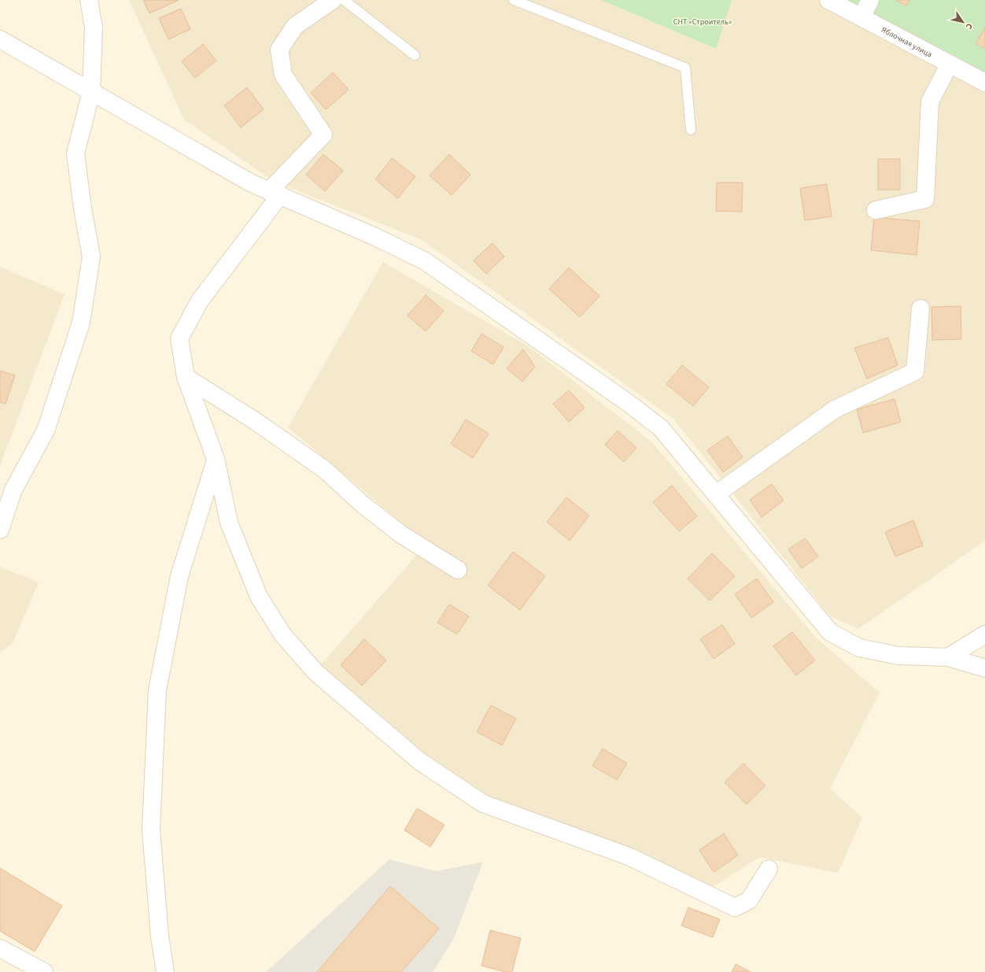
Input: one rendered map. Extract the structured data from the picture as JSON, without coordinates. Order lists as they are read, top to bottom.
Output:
{
  "streets": {
    "street": ["Яблочная улица"]
  },
  "parks": ["СНТ «Строитель»"],
  "north": "bottom right"
}
